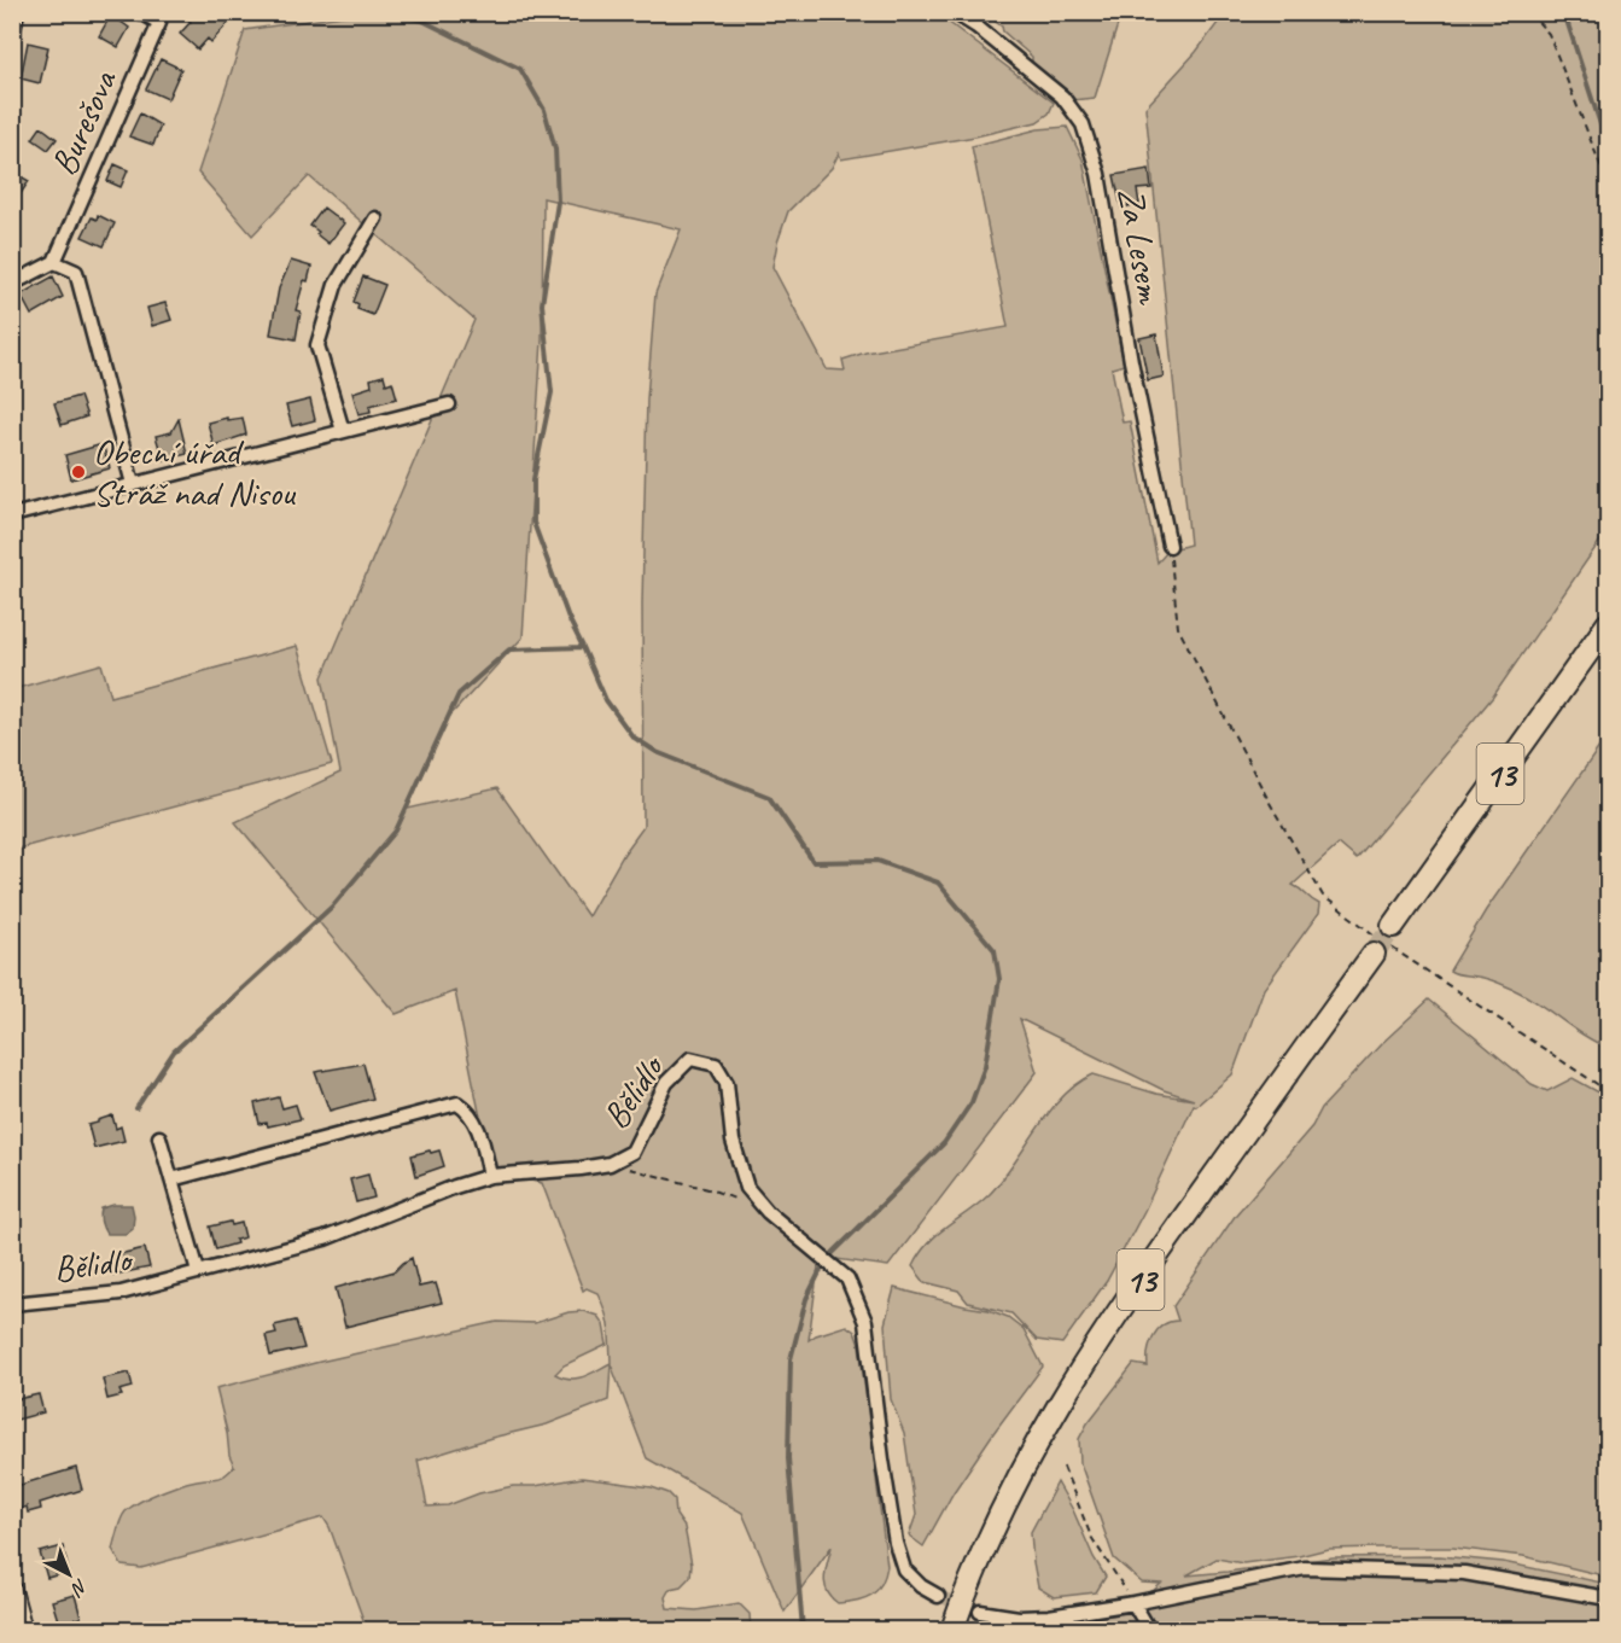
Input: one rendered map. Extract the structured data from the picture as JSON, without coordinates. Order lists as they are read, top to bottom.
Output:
{
  "streets": {
    "main road": ["13"],
    "street": ["Burešova", "Za Lesem", "Bělidlo"]
  },
  "places": ["Obecní úřad Stráž nad Nisou"],
  "north": "bottom right"
}
